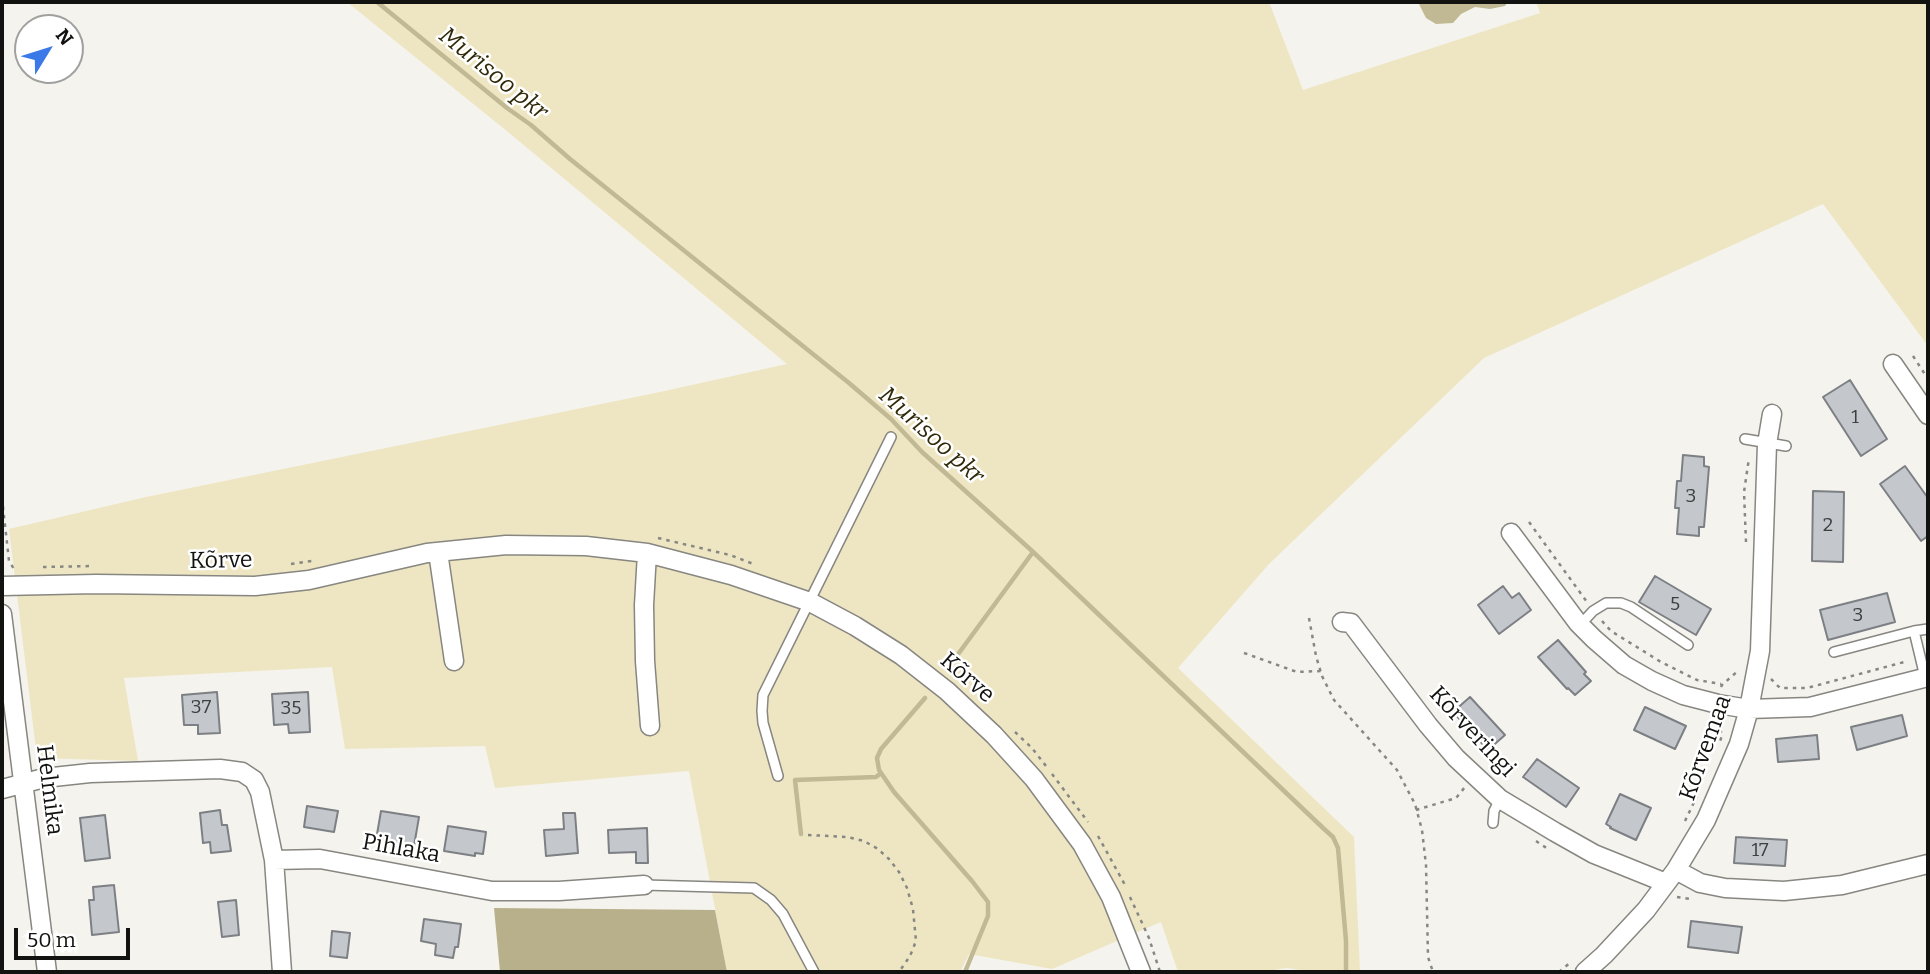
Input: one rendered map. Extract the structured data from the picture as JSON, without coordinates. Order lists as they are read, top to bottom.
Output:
{
  "streets": {
    "street": [
      "Kõrve",
      "Kõrveringi",
      "Kõrvemaa",
      "Helmika",
      "Pihlaka"
    ]
  },
  "crossings": [
    ["Kõrveringi", "Kõrvemaa"]
  ],
  "water": ["Murisoo pkr"],
  "house_numbers": [
    "1",
    "3",
    "2",
    "5",
    "3",
    "37",
    "35",
    "17"
  ],
  "scale_bar": "50 m",
  "north": "top right"
}
